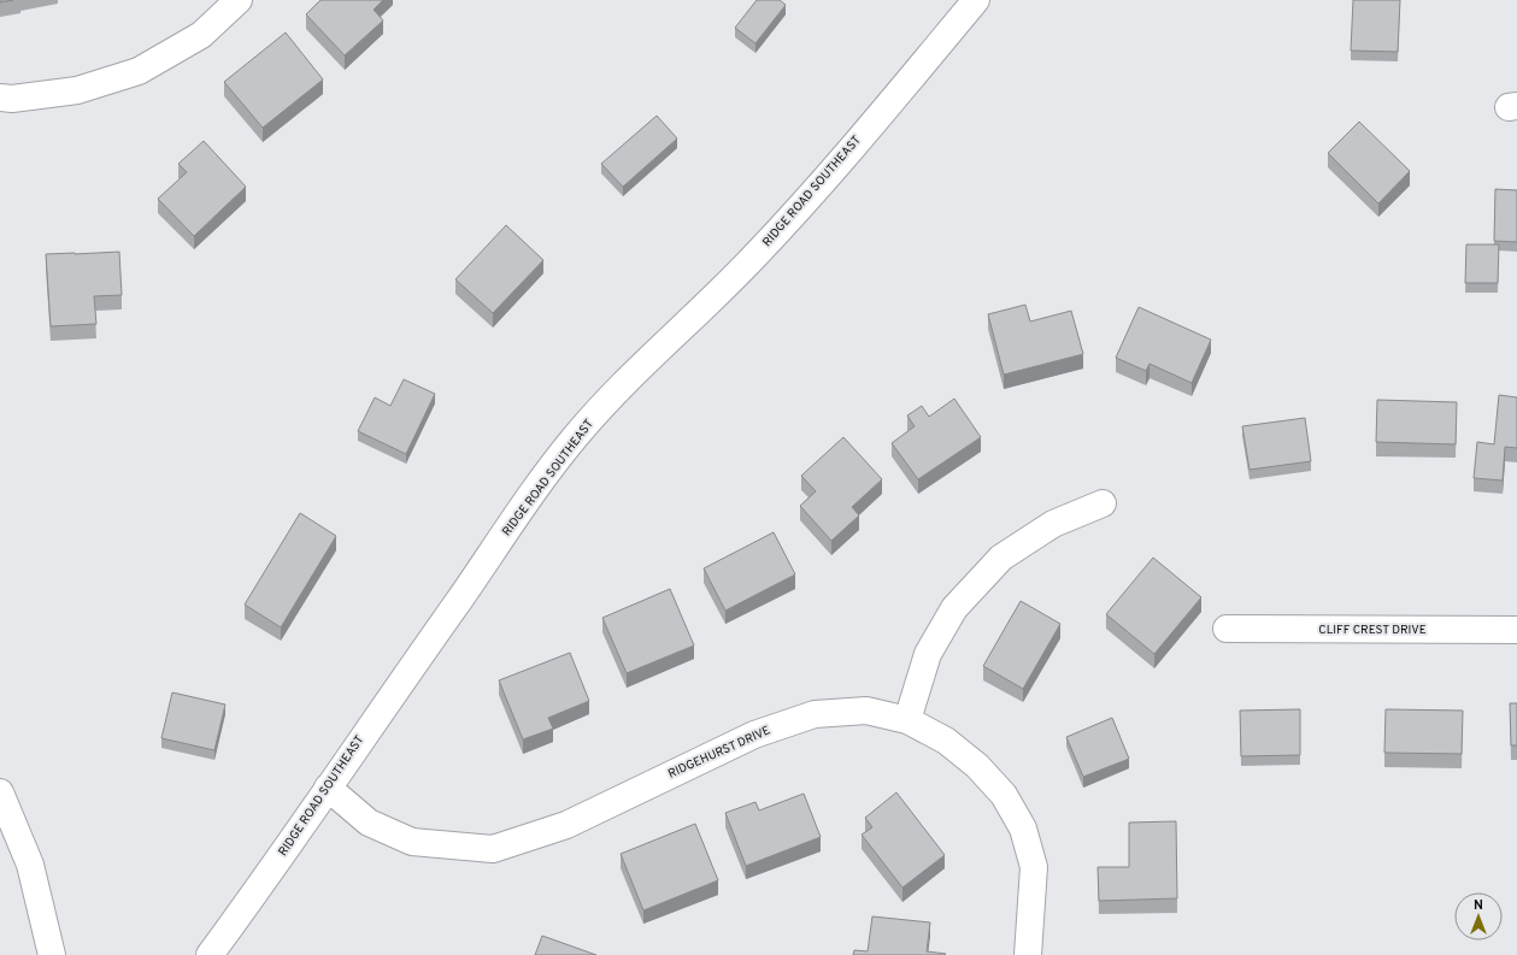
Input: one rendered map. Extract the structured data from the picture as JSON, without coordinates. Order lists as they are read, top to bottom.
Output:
{
  "streets": {
    "street": ["RIDGE ROAD SOUTHEAST", "CLIFF CREST DRIVE", "RIDGEHURST DRIVE"]
  },
  "crossings": [
    ["RIDGE ROAD SOUTHEAST", "RIDGEHURST DRIVE"]
  ],
  "north": "top"
}
